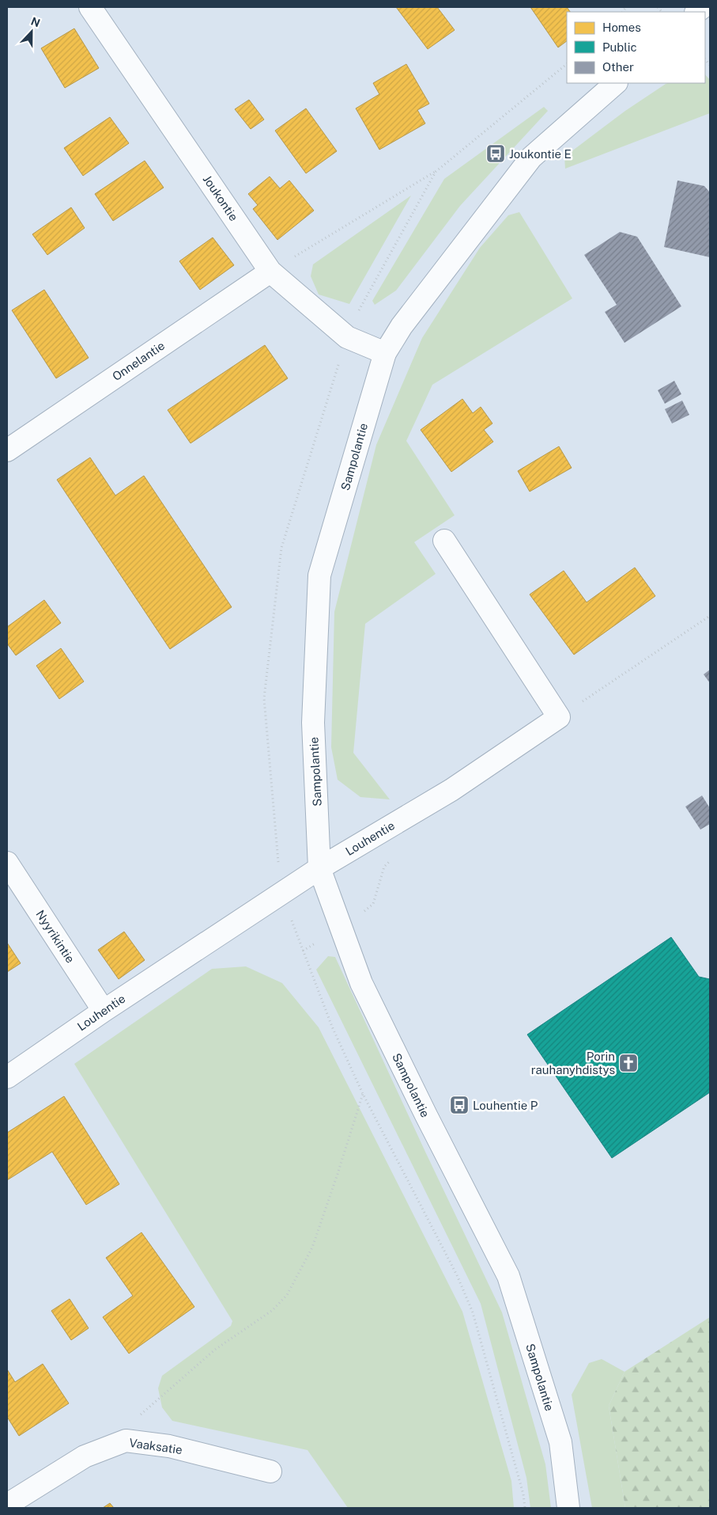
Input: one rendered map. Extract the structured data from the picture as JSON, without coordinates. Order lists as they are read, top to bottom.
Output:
{
  "streets": {
    "street": [
      "Joukontie",
      "Onnelantie",
      "Sampolantie",
      "Louhentie",
      "Nyyrikintie",
      "Vaaksatie"
    ]
  },
  "crossings": [
    ["Joukontie", "Onnelantie"],
    ["Joukontie", "Sampolantie"],
    ["Sampolantie", "Louhentie"],
    ["Louhentie", "Nyyrikintie"]
  ],
  "places": {
    "bus stop": ["Joukontie E", "Louhentie P"],
    "church": ["Porin rauhanyhdistys"]
  },
  "legend": ["Homes", "Public", "Other"],
  "north": "top"
}
